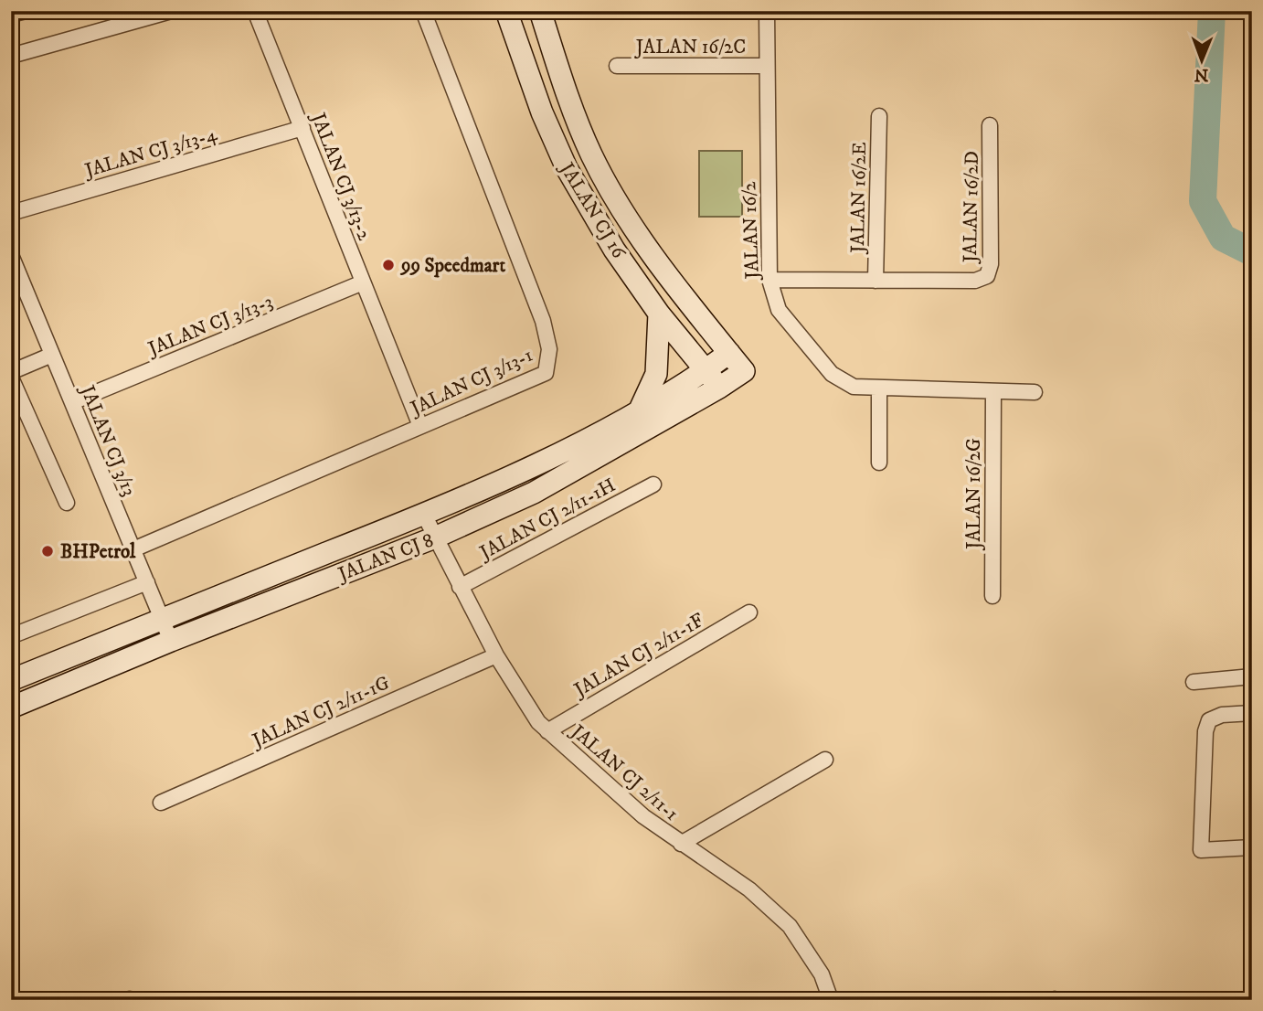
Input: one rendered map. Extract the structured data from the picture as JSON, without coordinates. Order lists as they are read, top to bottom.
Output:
{
  "streets": {
    "street": [
      "JALAN 16/2C",
      "JALAN CJ 3/13-4",
      "JALAN CJ 3/13-2",
      "JALAN 16/2E",
      "JALAN 16/2D",
      "JALAN CJ 16",
      "JALAN 16/2",
      "JALAN CJ 3/13-3",
      "JALAN CJ 3/13-1",
      "JALAN CJ 3/13",
      "JALAN 16/2G",
      "JALAN CJ 2/11-1H",
      "JALAN CJ 8",
      "JALAN CJ 2/11-1F",
      "JALAN CJ 2/11-1G",
      "JALAN CJ 2/11-1"
    ]
  },
  "crossings": [
    ["JALAN 16/2C", "JALAN 16/2"],
    ["JALAN CJ 3/13-4", "JALAN CJ 3/13-2"],
    ["JALAN CJ 3/13-2", "JALAN CJ 3/13-3"],
    ["JALAN CJ 3/13-2", "JALAN CJ 3/13-1"],
    ["JALAN 16/2E", "JALAN 16/2D"],
    ["JALAN CJ 16", "JALAN CJ 8"],
    ["JALAN 16/2", "JALAN 16/2G"],
    ["JALAN CJ 3/13-3", "JALAN CJ 3/13"],
    ["JALAN CJ 3/13-1", "JALAN CJ 3/13"],
    ["JALAN CJ 3/13", "JALAN CJ 8"],
    ["JALAN CJ 2/11-1H", "JALAN CJ 2/11-1"],
    ["JALAN CJ 8", "JALAN CJ 2/11-1"],
    ["JALAN CJ 2/11-1F", "JALAN CJ 2/11-1"],
    ["JALAN CJ 2/11-1G", "JALAN CJ 2/11-1"]
  ],
  "places": ["99 Speedmart", "BHPetrol"],
  "north": "bottom"
}
